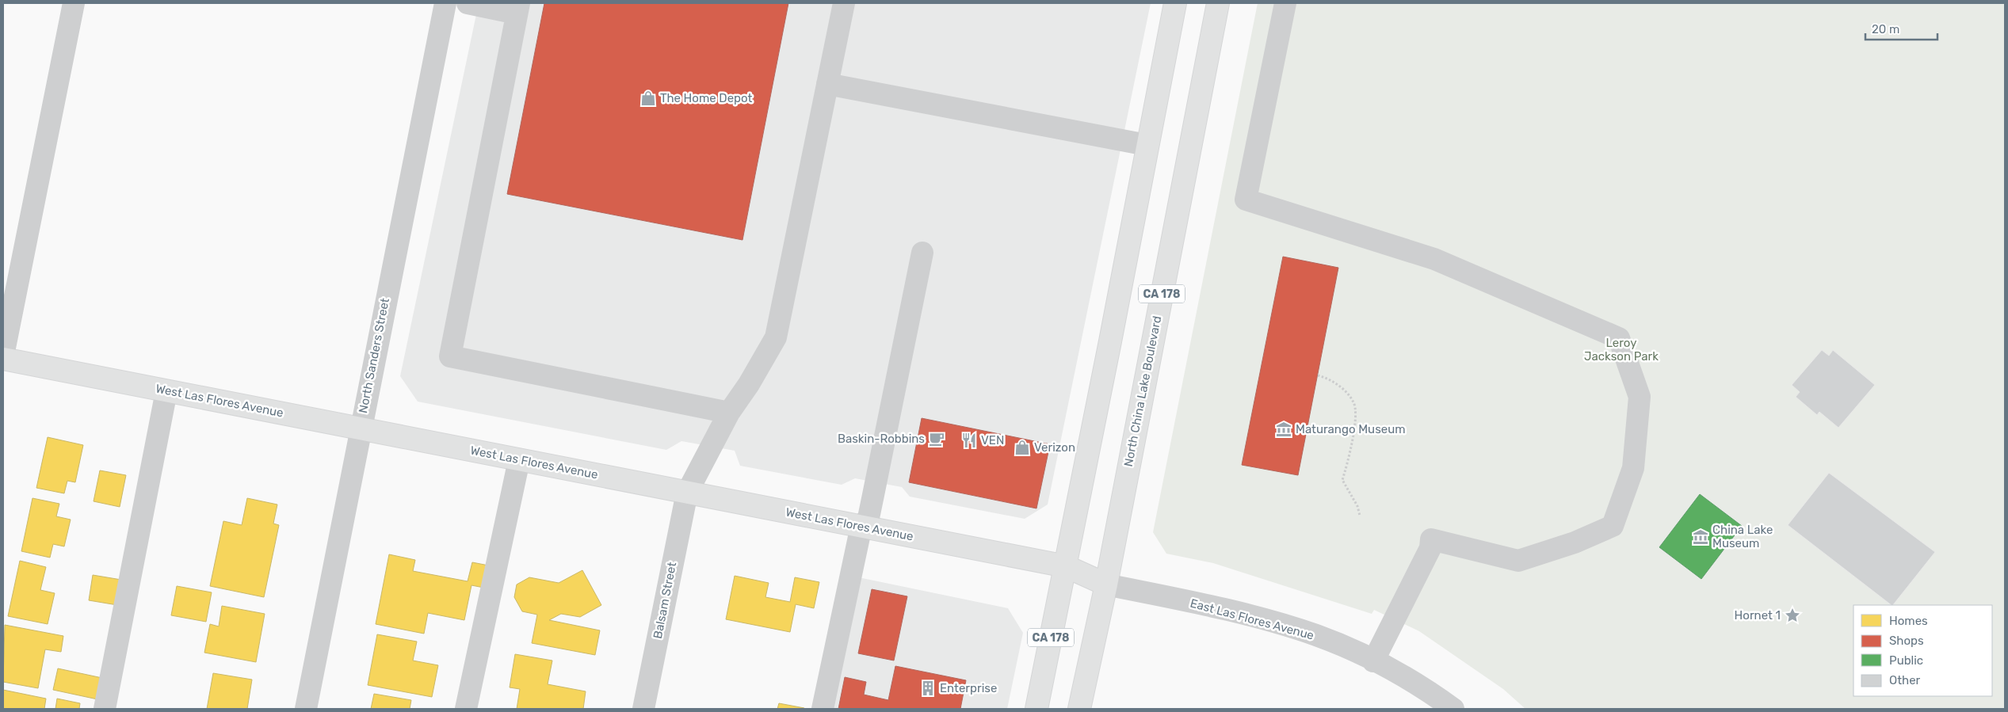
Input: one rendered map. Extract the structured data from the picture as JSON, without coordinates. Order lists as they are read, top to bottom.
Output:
{
  "streets": {
    "main road": ["CA 178", "North China Lake Boulevard", "West Las Flores Avenue"],
    "street": ["North Sanders Street", "Balsam Street", "East Las Flores Avenue"]
  },
  "crossings": [
    ["CA 178", "West Las Flores Avenue"],
    ["North Sanders Street", "West Las Flores Avenue"],
    ["North China Lake Boulevard", "West Las Flores Avenue"],
    ["North China Lake Boulevard", "East Las Flores Avenue"],
    ["West Las Flores Avenue", "Balsam Street"],
    ["West Las Flores Avenue", "East Las Flores Avenue"]
  ],
  "parks": ["Leroy Jackson Park"],
  "places": {
    "shop": ["The Home Depot", "Verizon"],
    "museum": ["Maturango Museum", "China Lake Museum"],
    "cafe": ["Baskin-Robbins"],
    "restaurant": ["VEN"],
    "place": ["Hornet 1"],
    "building": ["Enterprise"]
  },
  "legend": [
    "Homes",
    "Shops",
    "Public",
    "Other"
  ],
  "scale_bar": "20 m"
}
